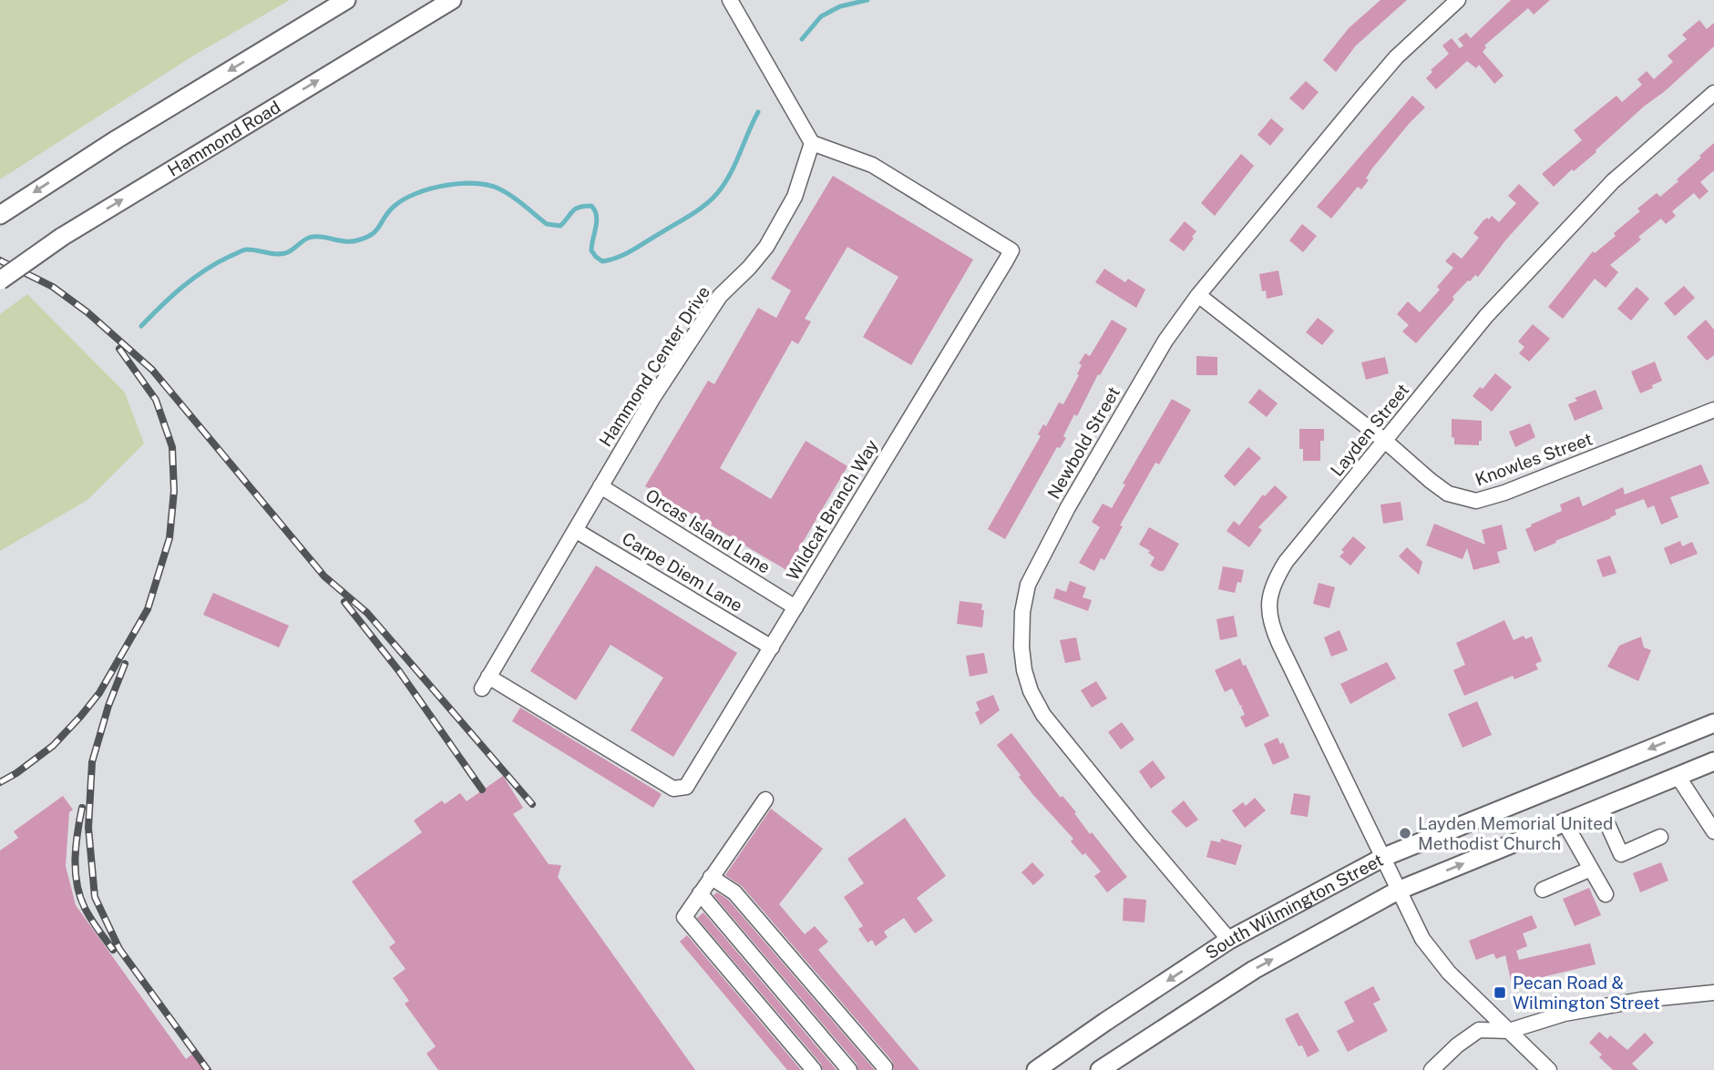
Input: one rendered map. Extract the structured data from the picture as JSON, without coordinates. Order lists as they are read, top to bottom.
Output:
{
  "streets": {
    "main road": ["Hammond Road", "South Wilmington Street"],
    "street": [
      "Hammond Center Drive",
      "Layden Street",
      "Newbold Street",
      "Knowles Street",
      "Wildcat Branch Way",
      "Orcas Island Lane",
      "Carpe Diem Lane"
    ]
  },
  "crossings": [
    ["Hammond Center Drive", "Wildcat Branch Way"],
    ["Hammond Center Drive", "Orcas Island Lane"],
    ["Hammond Center Drive", "Carpe Diem Lane"],
    ["Layden Street", "Knowles Street"],
    ["Layden Street", "South Wilmington Street"],
    ["Newbold Street", "Knowles Street"],
    ["Newbold Street", "South Wilmington Street"],
    ["Wildcat Branch Way", "Orcas Island Lane"],
    ["Wildcat Branch Way", "Carpe Diem Lane"]
  ],
  "places": {
    "other": ["Layden Memorial United Methodist Church"],
    "transit": ["Pecan Road & Wilmington Street"]
  }
}
